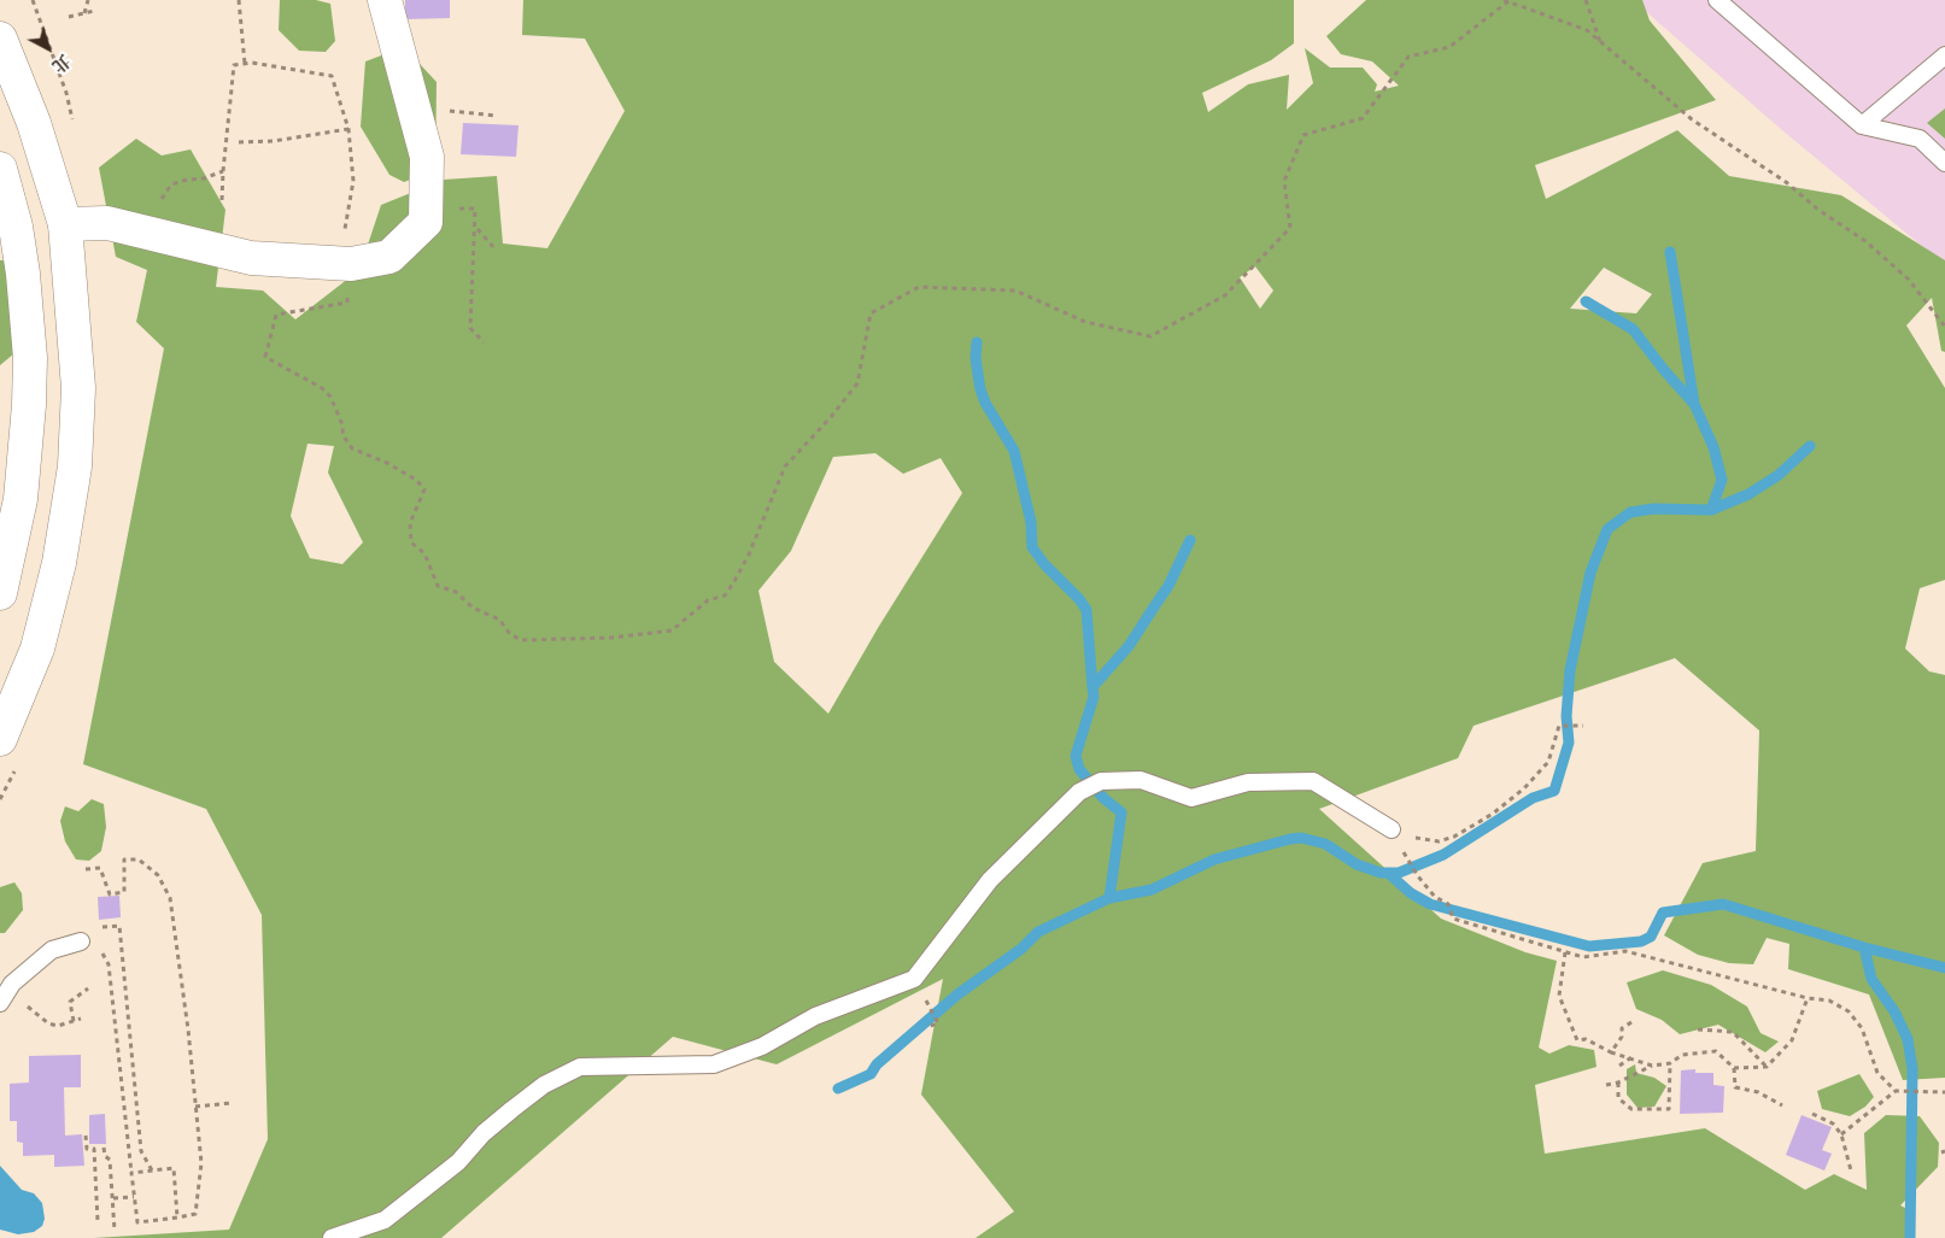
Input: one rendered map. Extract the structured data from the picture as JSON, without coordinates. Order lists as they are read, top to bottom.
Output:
{
  "north": "bottom right"
}
